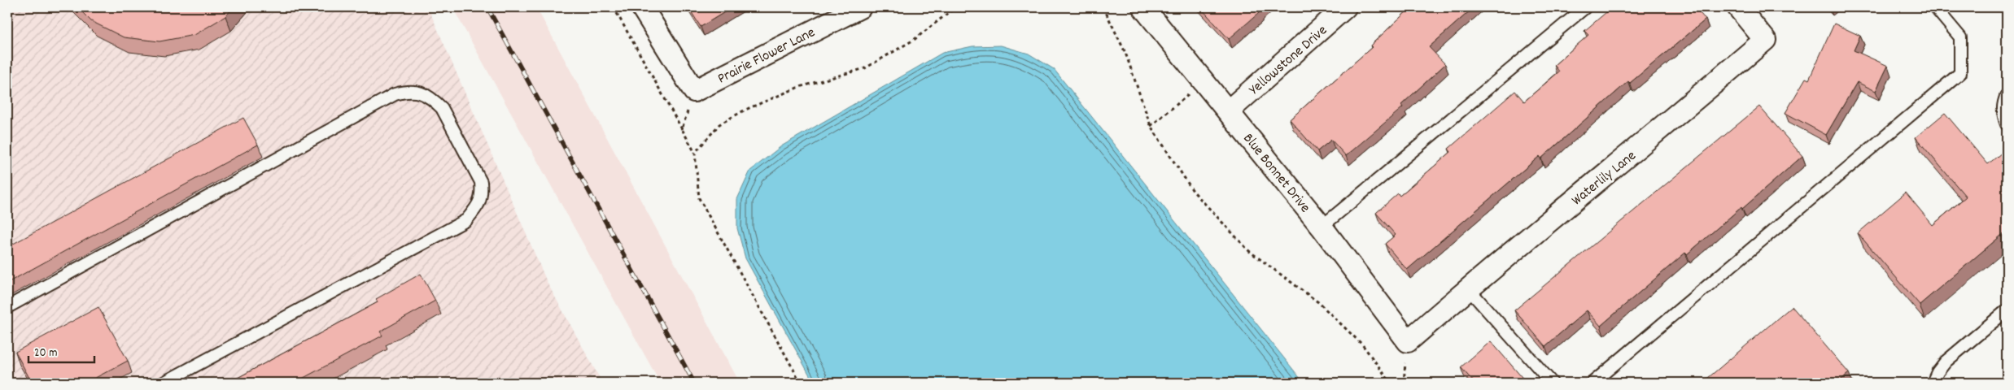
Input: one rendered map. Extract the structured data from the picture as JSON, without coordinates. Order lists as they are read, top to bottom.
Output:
{
  "streets": {
    "street": [
      "Prairie Flower Lane",
      "Yellowstone Drive",
      "Blue Bonnet Drive",
      "Waterlily Lane"
    ]
  },
  "crossings": [
    ["Yellowstone Drive", "Blue Bonnet Drive"],
    ["Blue Bonnet Drive", "Waterlily Lane"]
  ],
  "scale_bar": "20 m"
}
